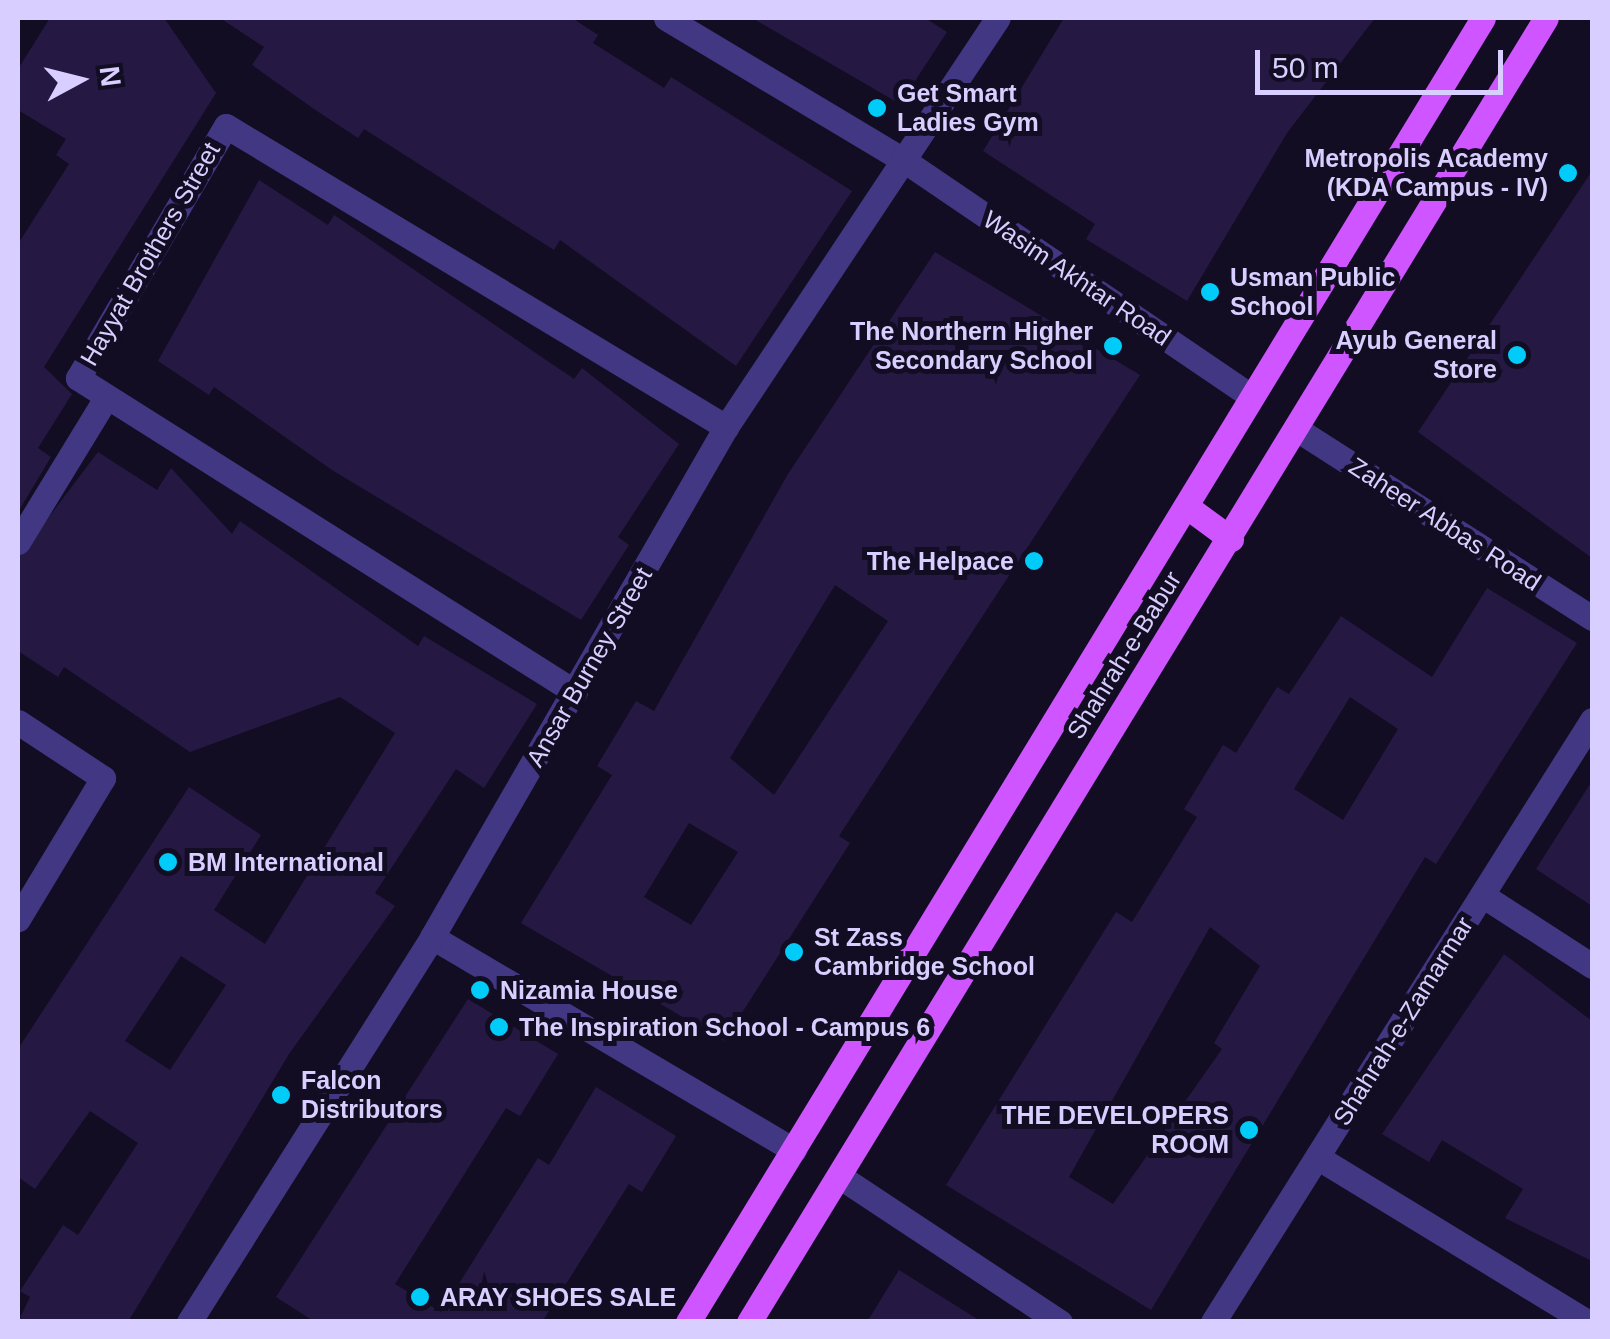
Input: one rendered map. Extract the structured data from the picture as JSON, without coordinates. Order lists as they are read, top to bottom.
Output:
{
  "streets": {
    "main road": ["Shahrah-e-Babur"],
    "street": [
      "Hayyat Brothers Street",
      "Wasim Akhtar Road",
      "Zaheer Abbas Road",
      "Ansar Burney Street",
      "Shahrah-e-Zamarmar"
    ]
  },
  "crossings": [
    ["Hayyat Brothers Street", "Ansar Burney Street"],
    ["Wasim Akhtar Road", "Shahrah-e-Babur"],
    ["Wasim Akhtar Road", "Ansar Burney Street"],
    ["Zaheer Abbas Road", "Shahrah-e-Babur"]
  ],
  "places": [
    "Get Smart Ladies Gym",
    "Metropolis Academy (KDA Campus - IV)",
    "Usman Public School",
    "The Northern Higher Secondary School",
    "Ayub General Store",
    "The Helpace",
    "BM International",
    "St Zass Cambridge School",
    "Nizamia House",
    "The Inspiration School - Campus 6",
    "Falcon Distributors",
    "THE DEVELOPERS ROOM",
    "ARAY SHOES SALE"
  ],
  "scale_bar": "50 m",
  "north": "right"
}
